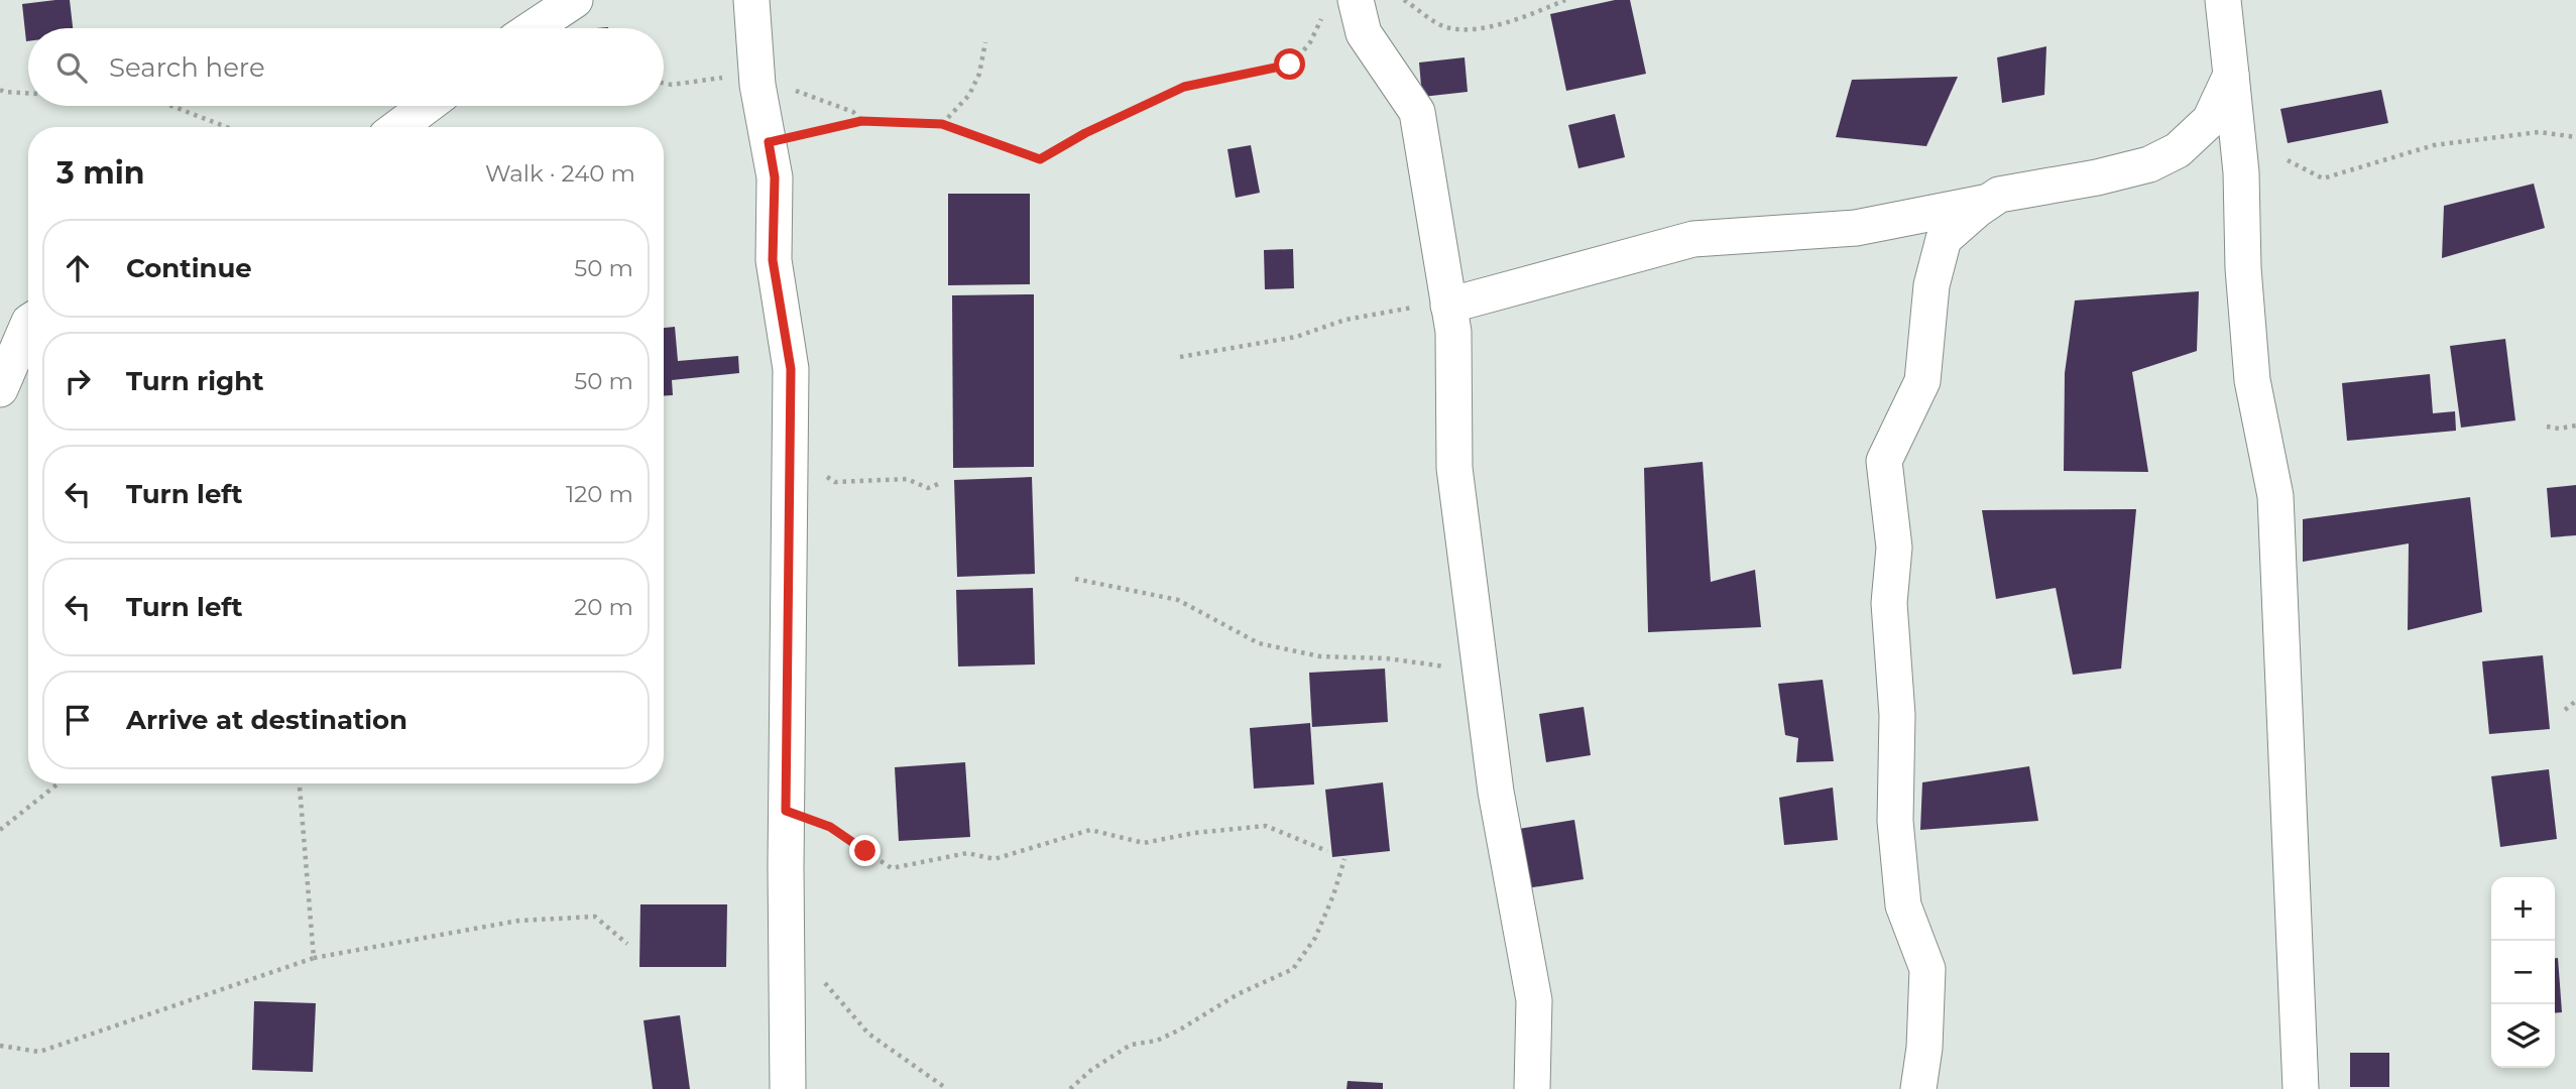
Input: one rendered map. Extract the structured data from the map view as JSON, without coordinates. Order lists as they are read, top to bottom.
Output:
{
  "page": {
    "search": "Search here",
    "heading": ["3 min", "Walk · 240 m"],
    "list": [
      ["Continue", "50 m"],
      ["Turn right", "50 m"],
      ["Turn left", "120 m"],
      ["Turn left", "20 m"],
      "Arrive at destination"
    ],
    "map_buttons": ["+", "−"]
  }
}
